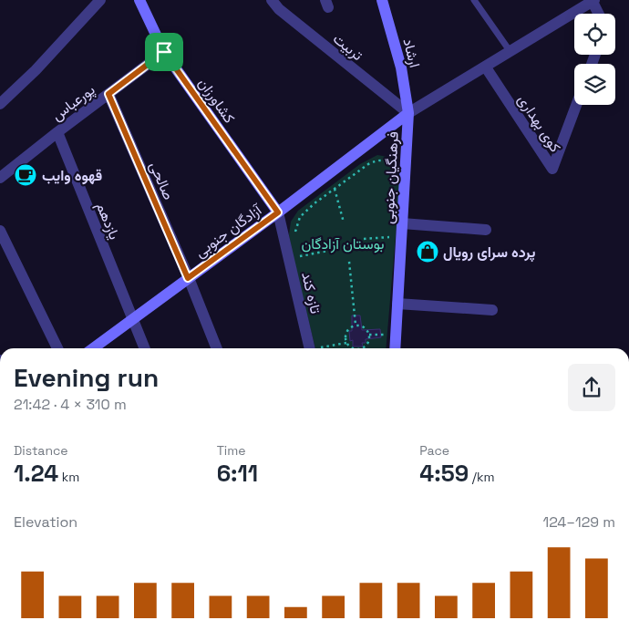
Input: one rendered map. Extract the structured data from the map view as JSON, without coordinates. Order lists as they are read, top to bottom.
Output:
{
  "streets": {
    "street": [
      "تربیت",
      "ارشاد",
      "کشاورزان",
      "پورعباس",
      "کوی بهداری",
      "فرهنگیان جنوبی",
      "صالحی",
      "یازدهم",
      "آزادگان جنوبی",
      "تازه کند"
    ]
  },
  "crossings": [
    ["تربیت", "ارشاد"],
    ["تربیت", "فرهنگیان جنوبی"],
    ["تربیت", "آزادگان جنوبی"],
    ["ارشاد", "فرهنگیان جنوبی"],
    ["ارشاد", "آزادگان جنوبی"],
    ["کشاورزان", "پورعباس"],
    ["کشاورزان", "آزادگان جنوبی"],
    ["کشاورزان", "تازه کند"],
    ["پورعباس", "صالحی"],
    ["پورعباس", "یازدهم"],
    ["فرهنگیان جنوبی", "آزادگان جنوبی"],
    ["صالحی", "آزادگان جنوبی"],
    ["یازدهم", "آزادگان جنوبی"],
    ["آزادگان جنوبی", "تازه کند"]
  ],
  "parks": ["بوستان آزادگان"],
  "places": {
    "cafe": ["قهوه وایب"],
    "shop": ["پرده سرای رویال"]
  },
  "page": {
    "heading": ["Evening run", "21:42 · 4 × 310 m"],
    "stats": [
      ["Distance", "1.24 km"],
      ["Time", "6:11"],
      ["Pace", "4:59 /km"]
    ],
    "chart": ["Elevation", "124–129 m"]
  }
}
